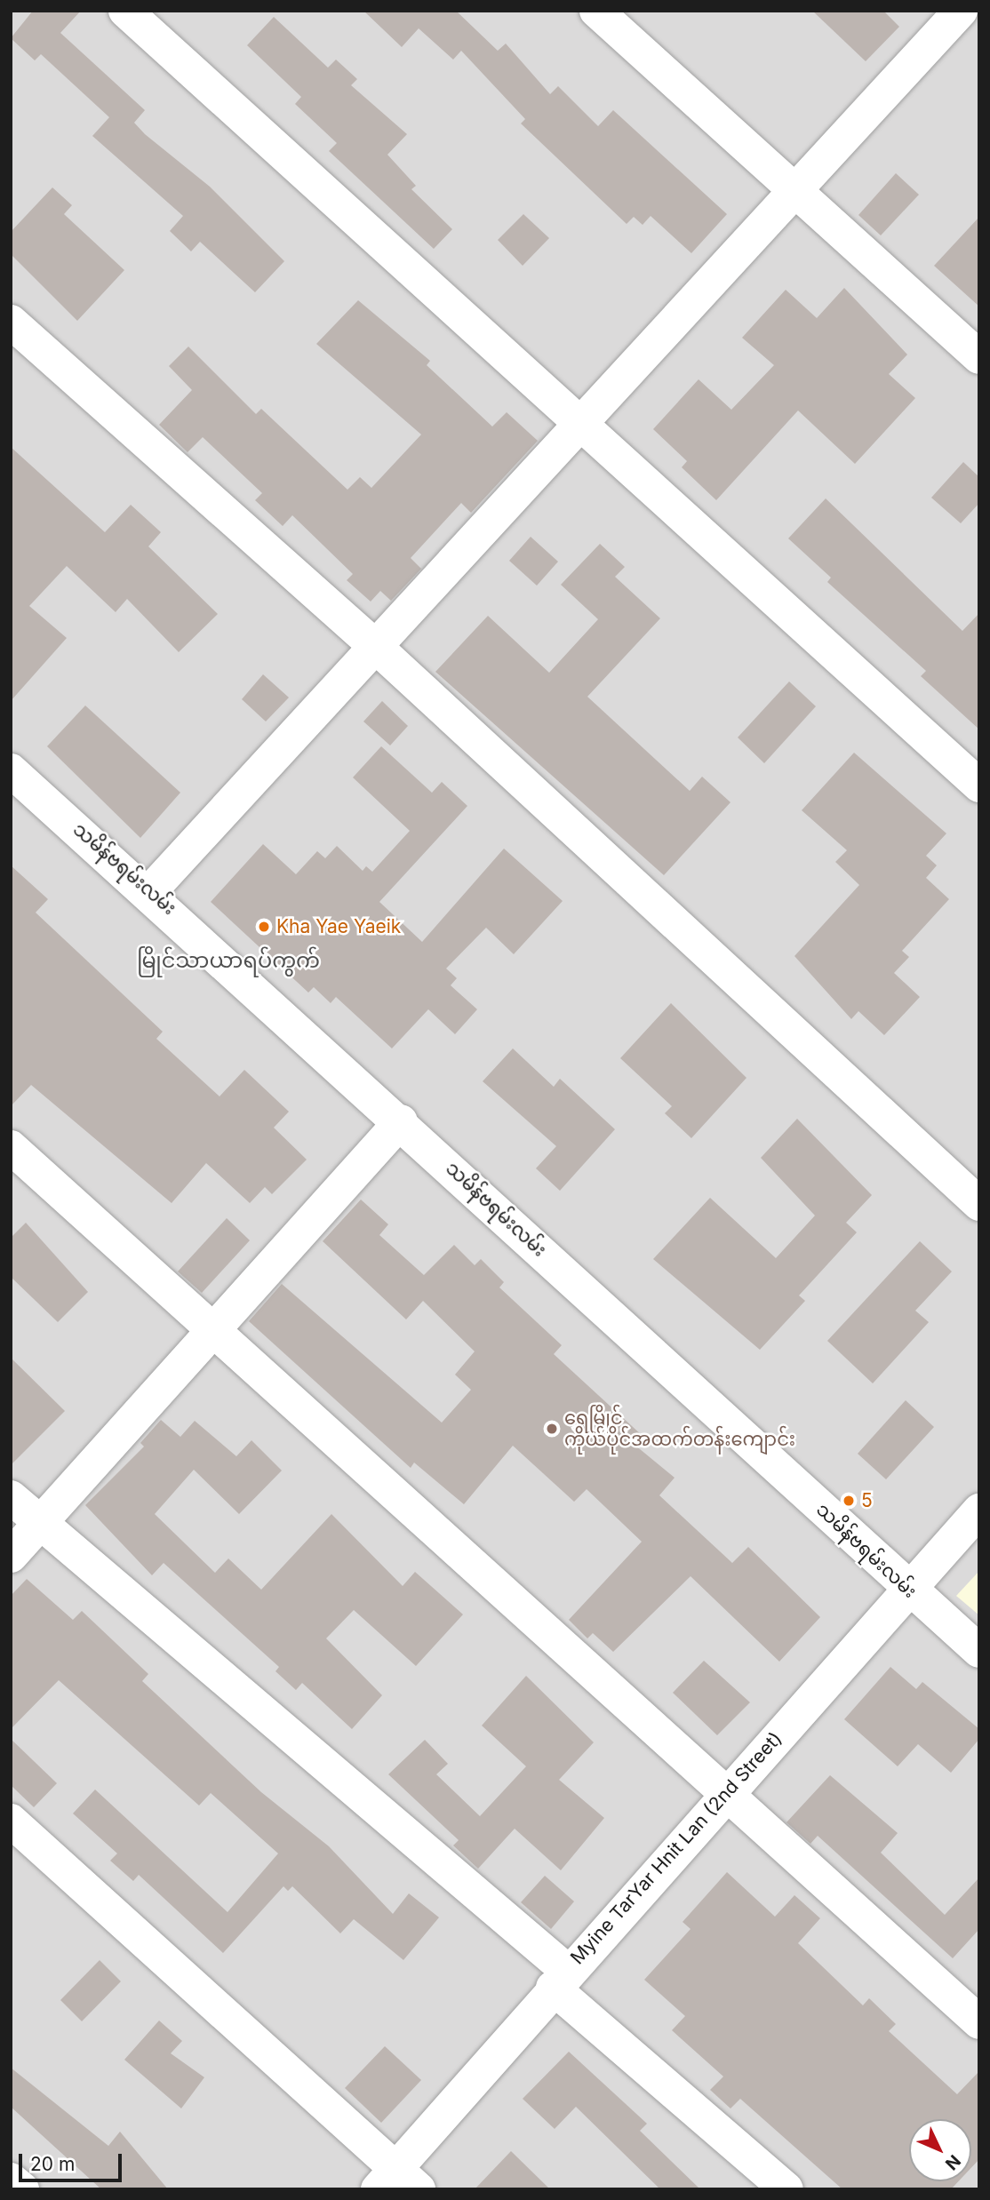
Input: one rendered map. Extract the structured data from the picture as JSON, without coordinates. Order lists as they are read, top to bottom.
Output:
{
  "streets": {
    "street": ["သမိန်ဗရမ်းလမ်း", "Myine TarYar Hnit Lan (2nd Street)"]
  },
  "crossings": [
    ["သမိန်ဗရမ်းလမ်း", "Myine TarYar Hnit Lan (2nd Street)"]
  ],
  "districts": ["မြိုင်သာယာရပ်ကွက်"],
  "places": ["Kha Yae Yaeik", "ရွှေမြိုင် ကိုယ်ပိုင်အထက်တန်းကျောင်း", "5"],
  "scale_bar": "20 m",
  "north": "bottom right"
}
